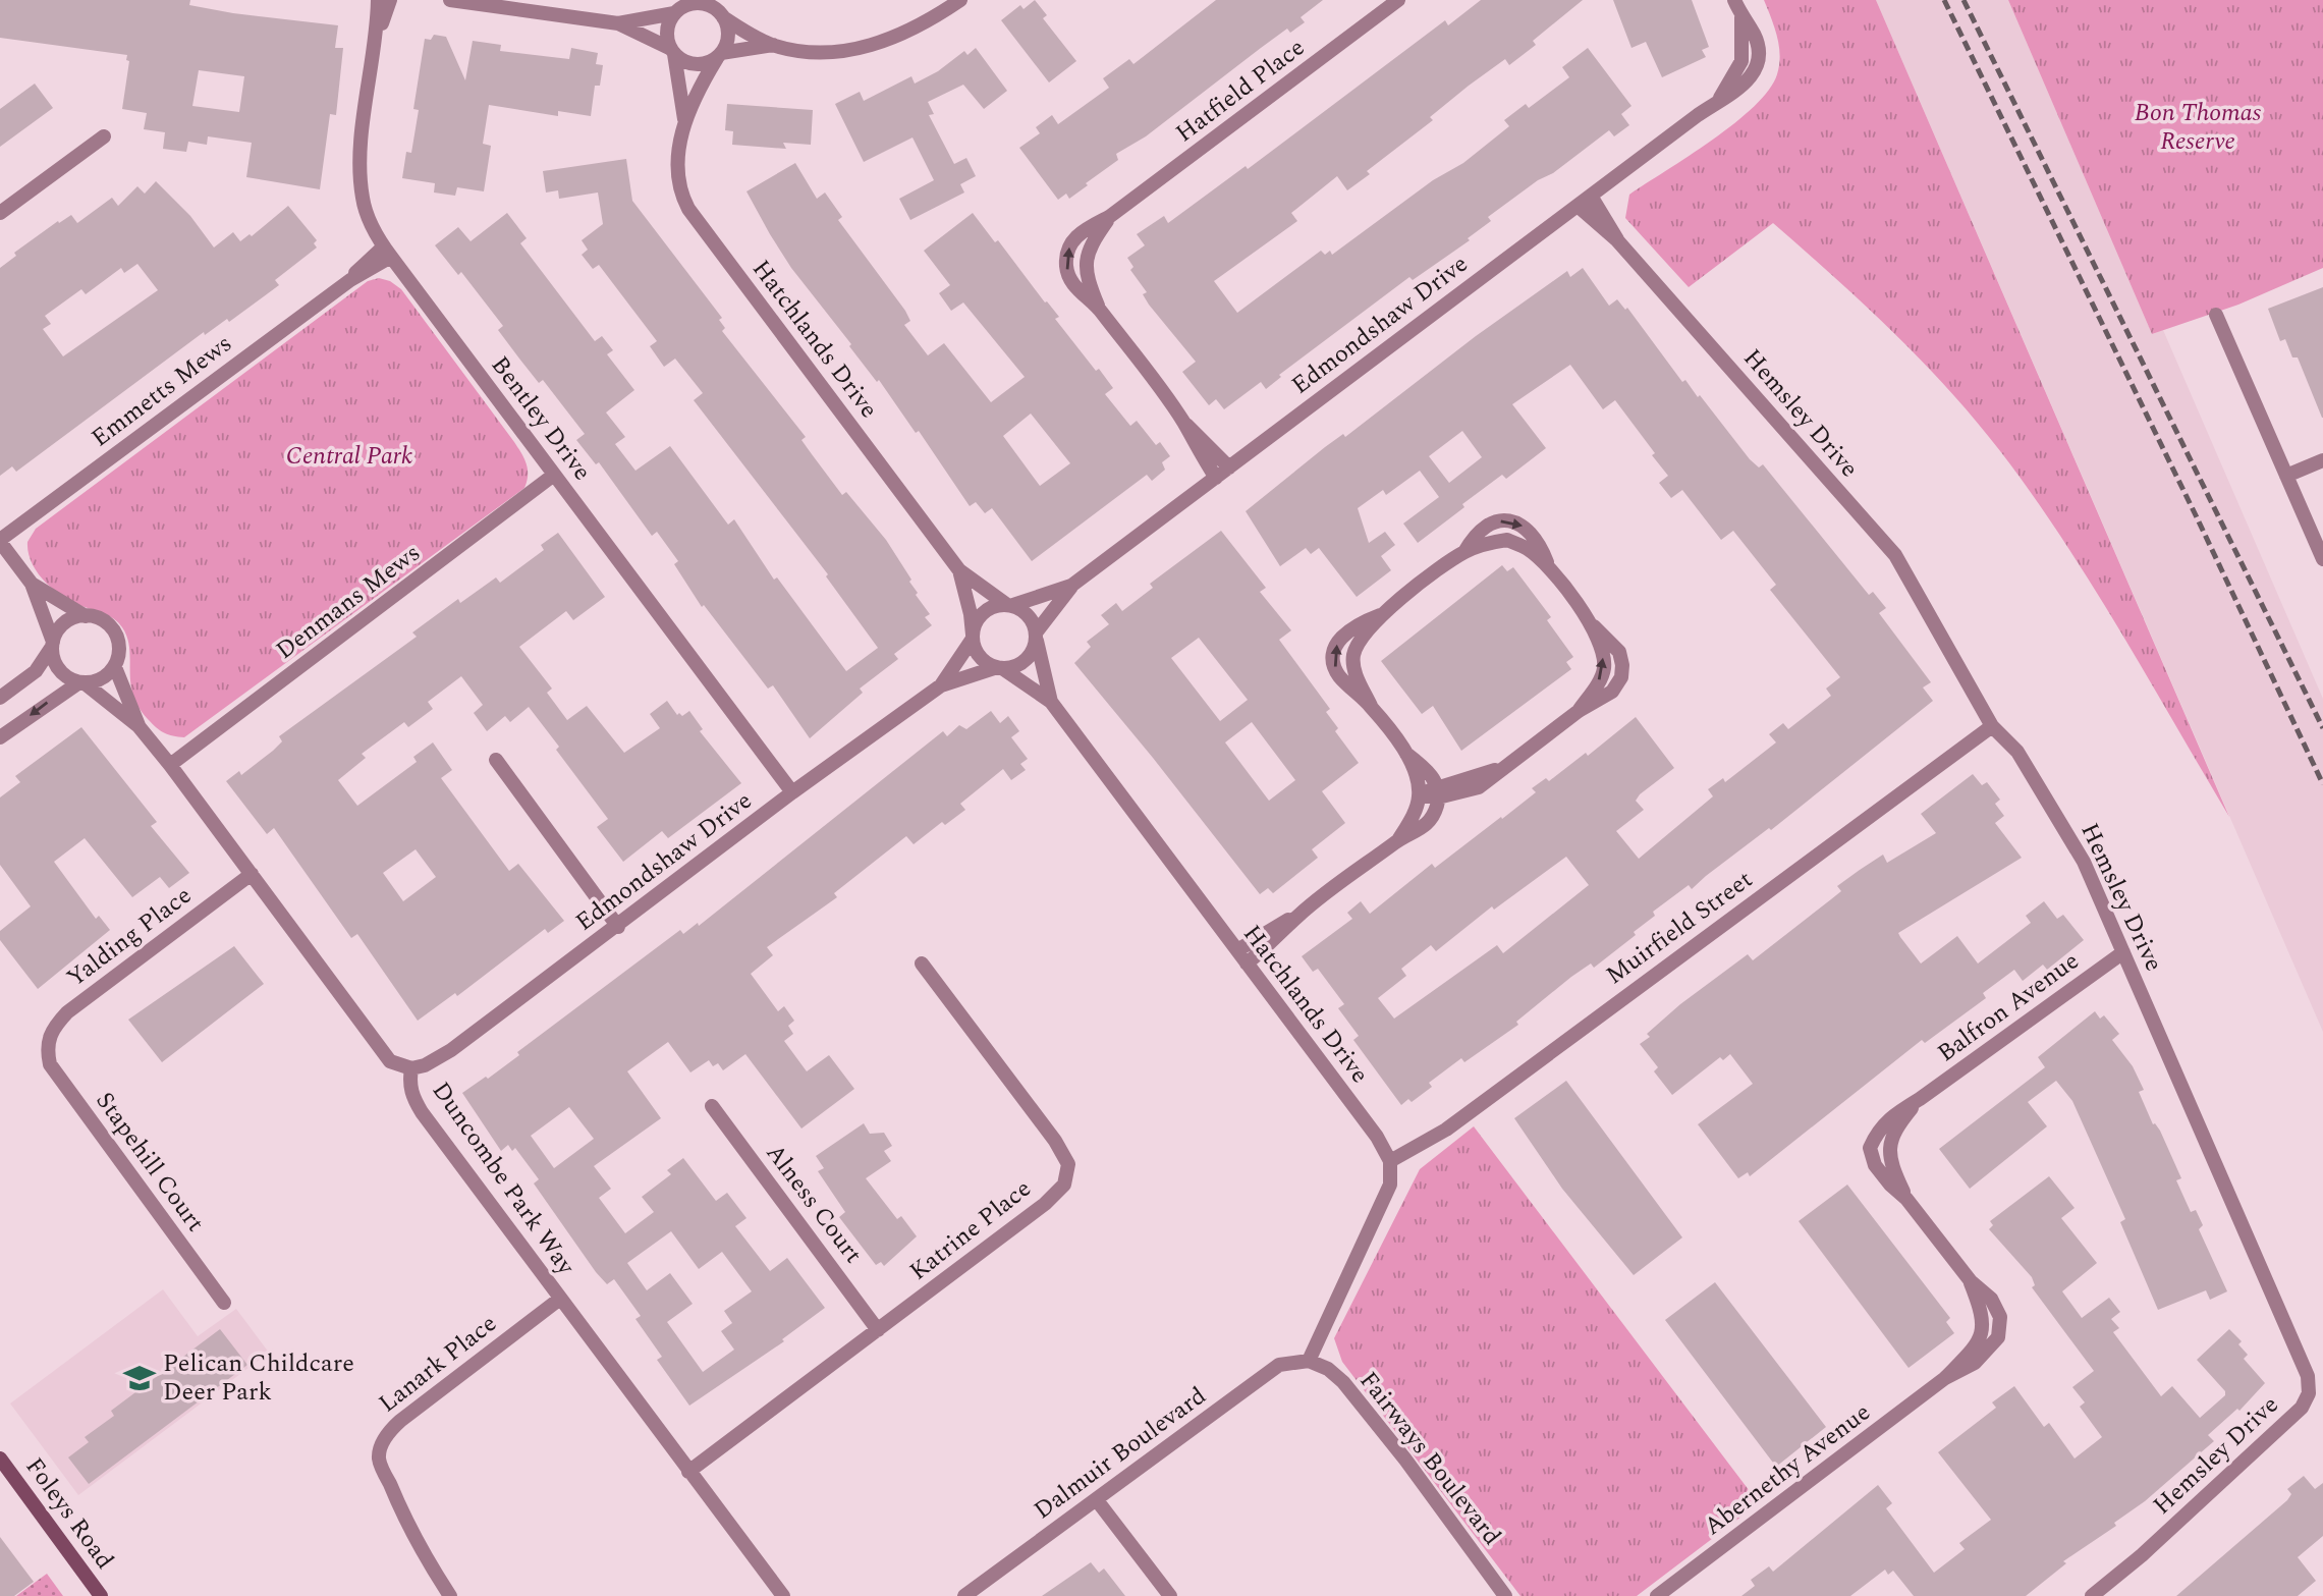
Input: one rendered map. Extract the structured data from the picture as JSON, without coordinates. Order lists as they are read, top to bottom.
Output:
{
  "streets": {
    "street": [
      "Hatfield Place",
      "Edmondshaw Drive",
      "Hatchlands Drive",
      "Emmetts Mews",
      "Hemsley Drive",
      "Bentley Drive",
      "Denmans Mews",
      "Muirfield Street",
      "Yalding Place",
      "Balfron Avenue",
      "Stapehill Court",
      "Duncombe Park Way",
      "Alness Court",
      "Katrine Place",
      "Lanark Place",
      "Dalmuir Boulevard",
      "Fairways Boulevard",
      "Abernethy Avenue",
      "Foleys Road"
    ]
  },
  "crossings": [
    ["Hatfield Place", "Edmondshaw Drive"],
    ["Edmondshaw Drive", "Hatchlands Drive"],
    ["Edmondshaw Drive", "Hemsley Drive"],
    ["Edmondshaw Drive", "Bentley Drive"],
    ["Edmondshaw Drive", "Duncombe Park Way"],
    ["Hatchlands Drive", "Muirfield Street"],
    ["Emmetts Mews", "Bentley Drive"],
    ["Hemsley Drive", "Muirfield Street"],
    ["Hemsley Drive", "Balfron Avenue"],
    ["Bentley Drive", "Denmans Mews"],
    ["Denmans Mews", "Duncombe Park Way"],
    ["Yalding Place", "Stapehill Court"],
    ["Yalding Place", "Duncombe Park Way"],
    ["Balfron Avenue", "Abernethy Avenue"],
    ["Duncombe Park Way", "Katrine Place"],
    ["Duncombe Park Way", "Lanark Place"],
    ["Alness Court", "Katrine Place"],
    ["Dalmuir Boulevard", "Fairways Boulevard"]
  ],
  "parks": ["Bon Thomas Reserve", "Central Park"],
  "places": {
    "school or university": ["Pelican Childcare Deer Park"]
  }
}
